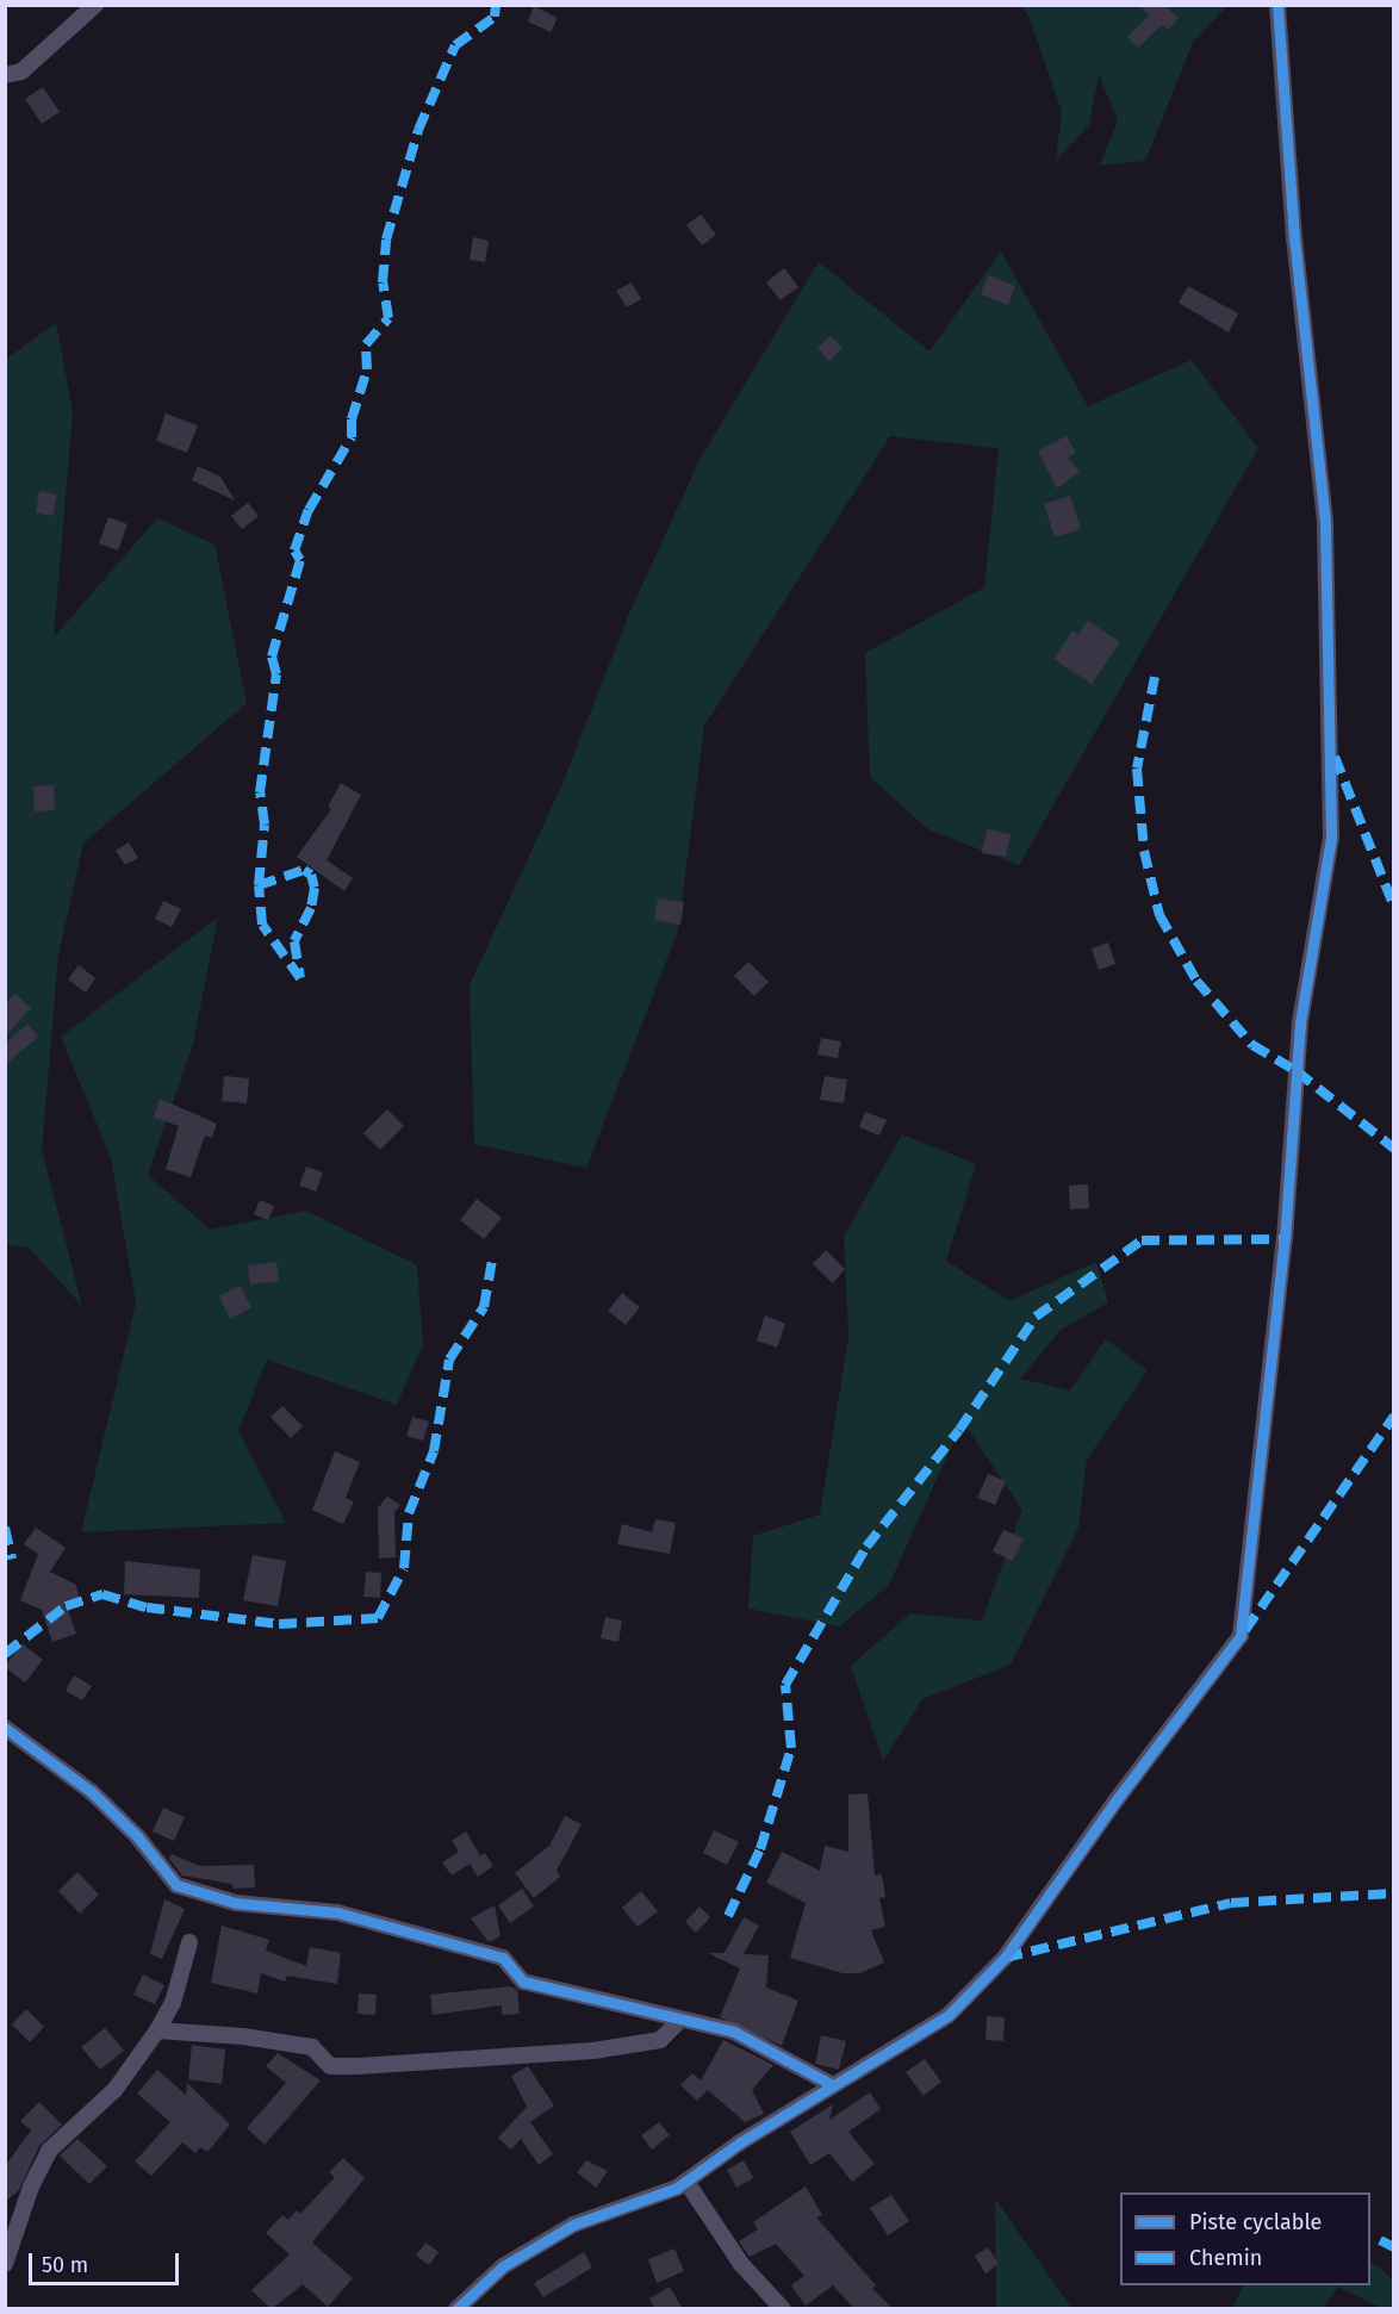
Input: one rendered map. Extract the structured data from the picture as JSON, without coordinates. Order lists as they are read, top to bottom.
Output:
{
  "legend": ["Piste cyclable", "Chemin"],
  "scale_bar": "50 m"
}
